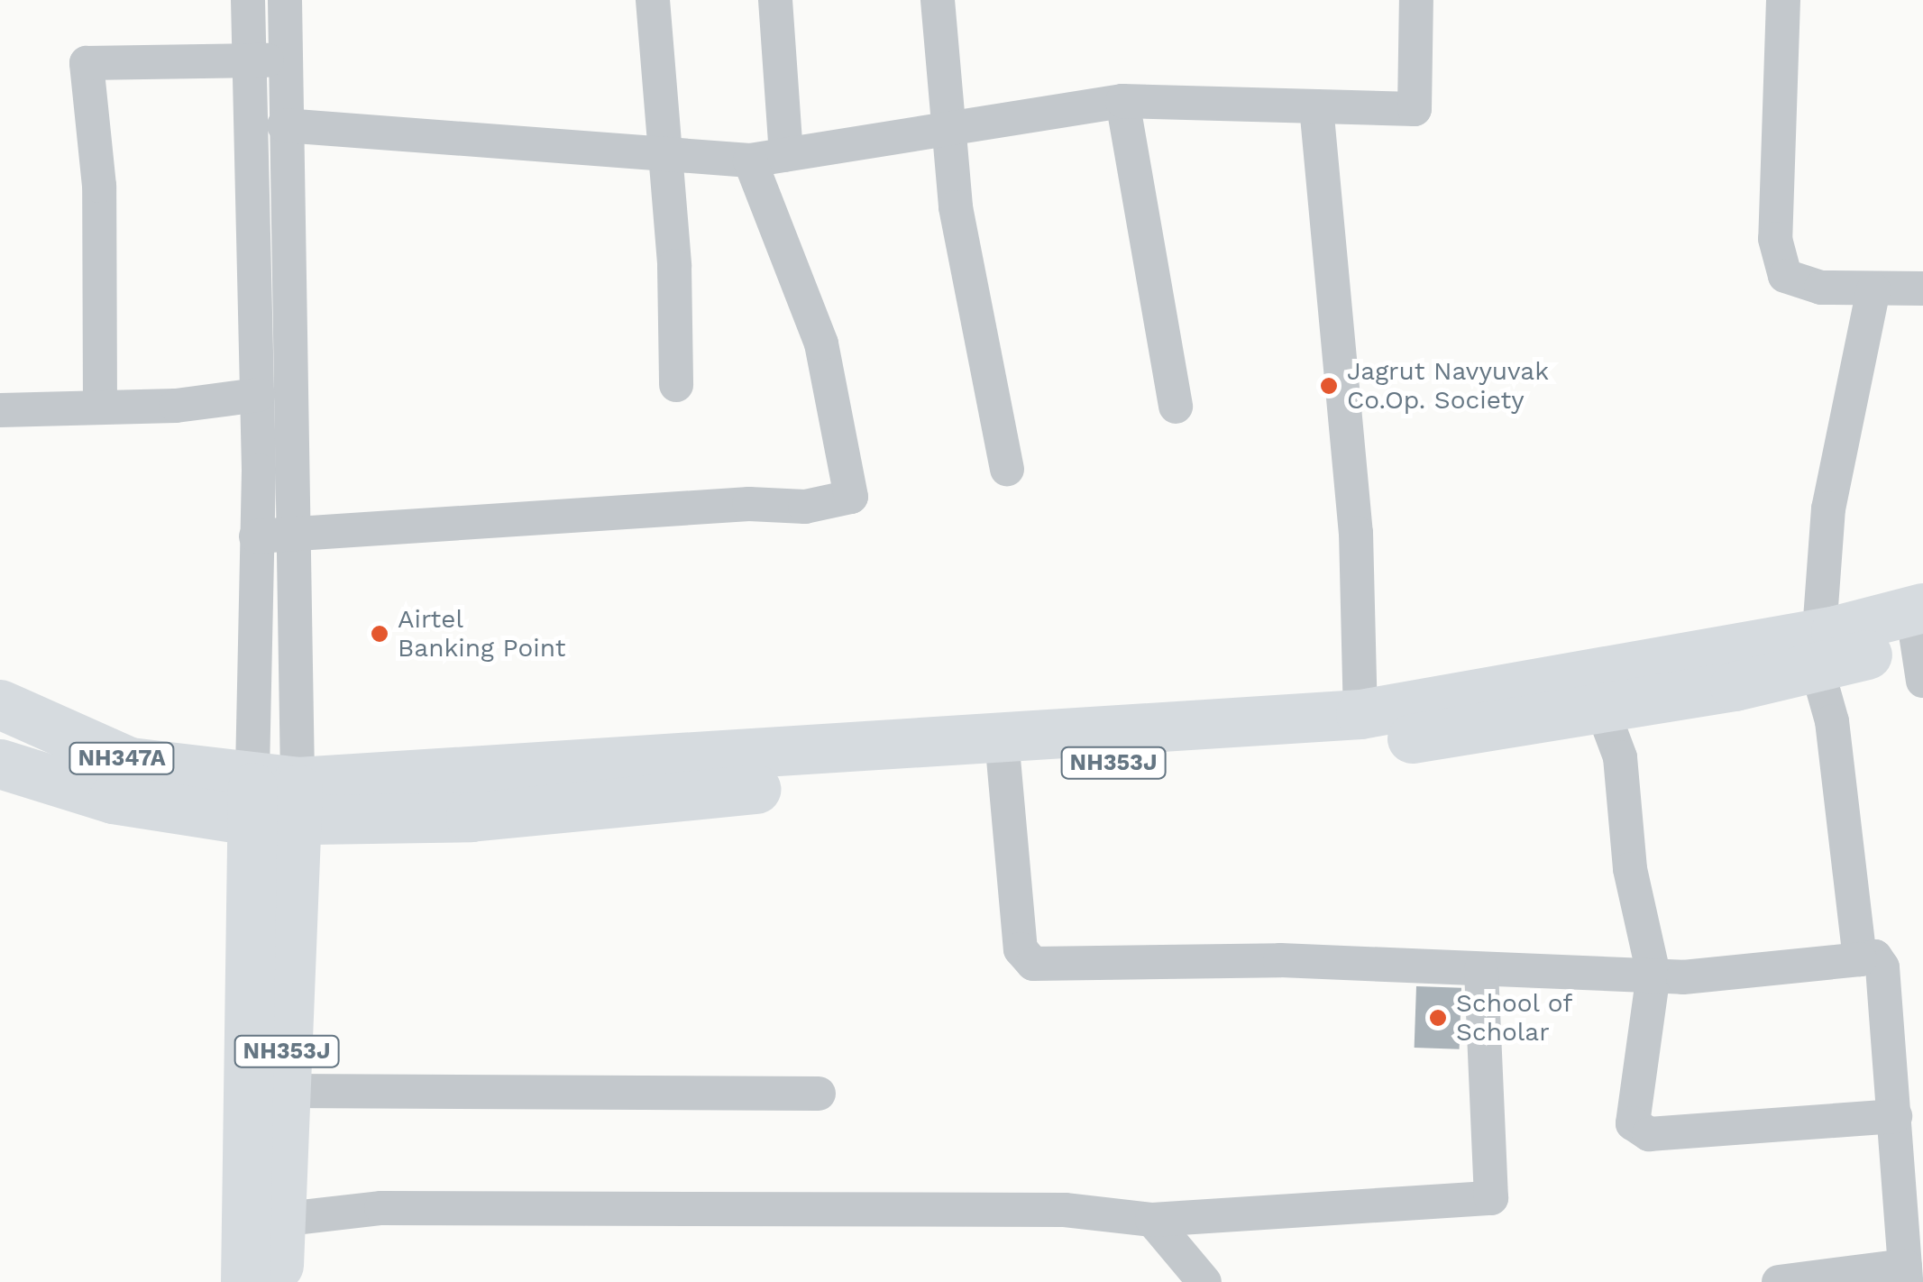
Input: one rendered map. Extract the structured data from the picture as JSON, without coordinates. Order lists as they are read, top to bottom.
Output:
{
  "streets": {
    "highway": ["NH347A", "NH353J"]
  },
  "crossings": [
    ["NH347A", "NH353J"]
  ],
  "places": ["Jagrut Navyuvak Co.Op. Society", "Airtel Banking Point", "School of Scholar"]
}
